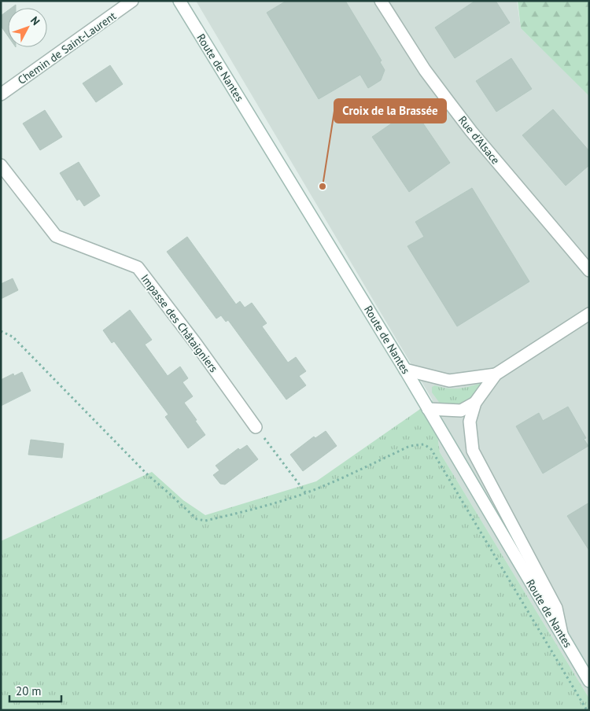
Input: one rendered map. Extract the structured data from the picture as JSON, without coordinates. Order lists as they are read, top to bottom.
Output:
{
  "streets": {
    "street": [
      "Chemin de Saint-Laurent",
      "Route de Nantes",
      "Rue d'Alsace",
      "Impasse des Châtaigniers"
    ]
  },
  "places": ["Croix de la Brassée"],
  "scale_bar": "20 m",
  "north": "top right"
}
